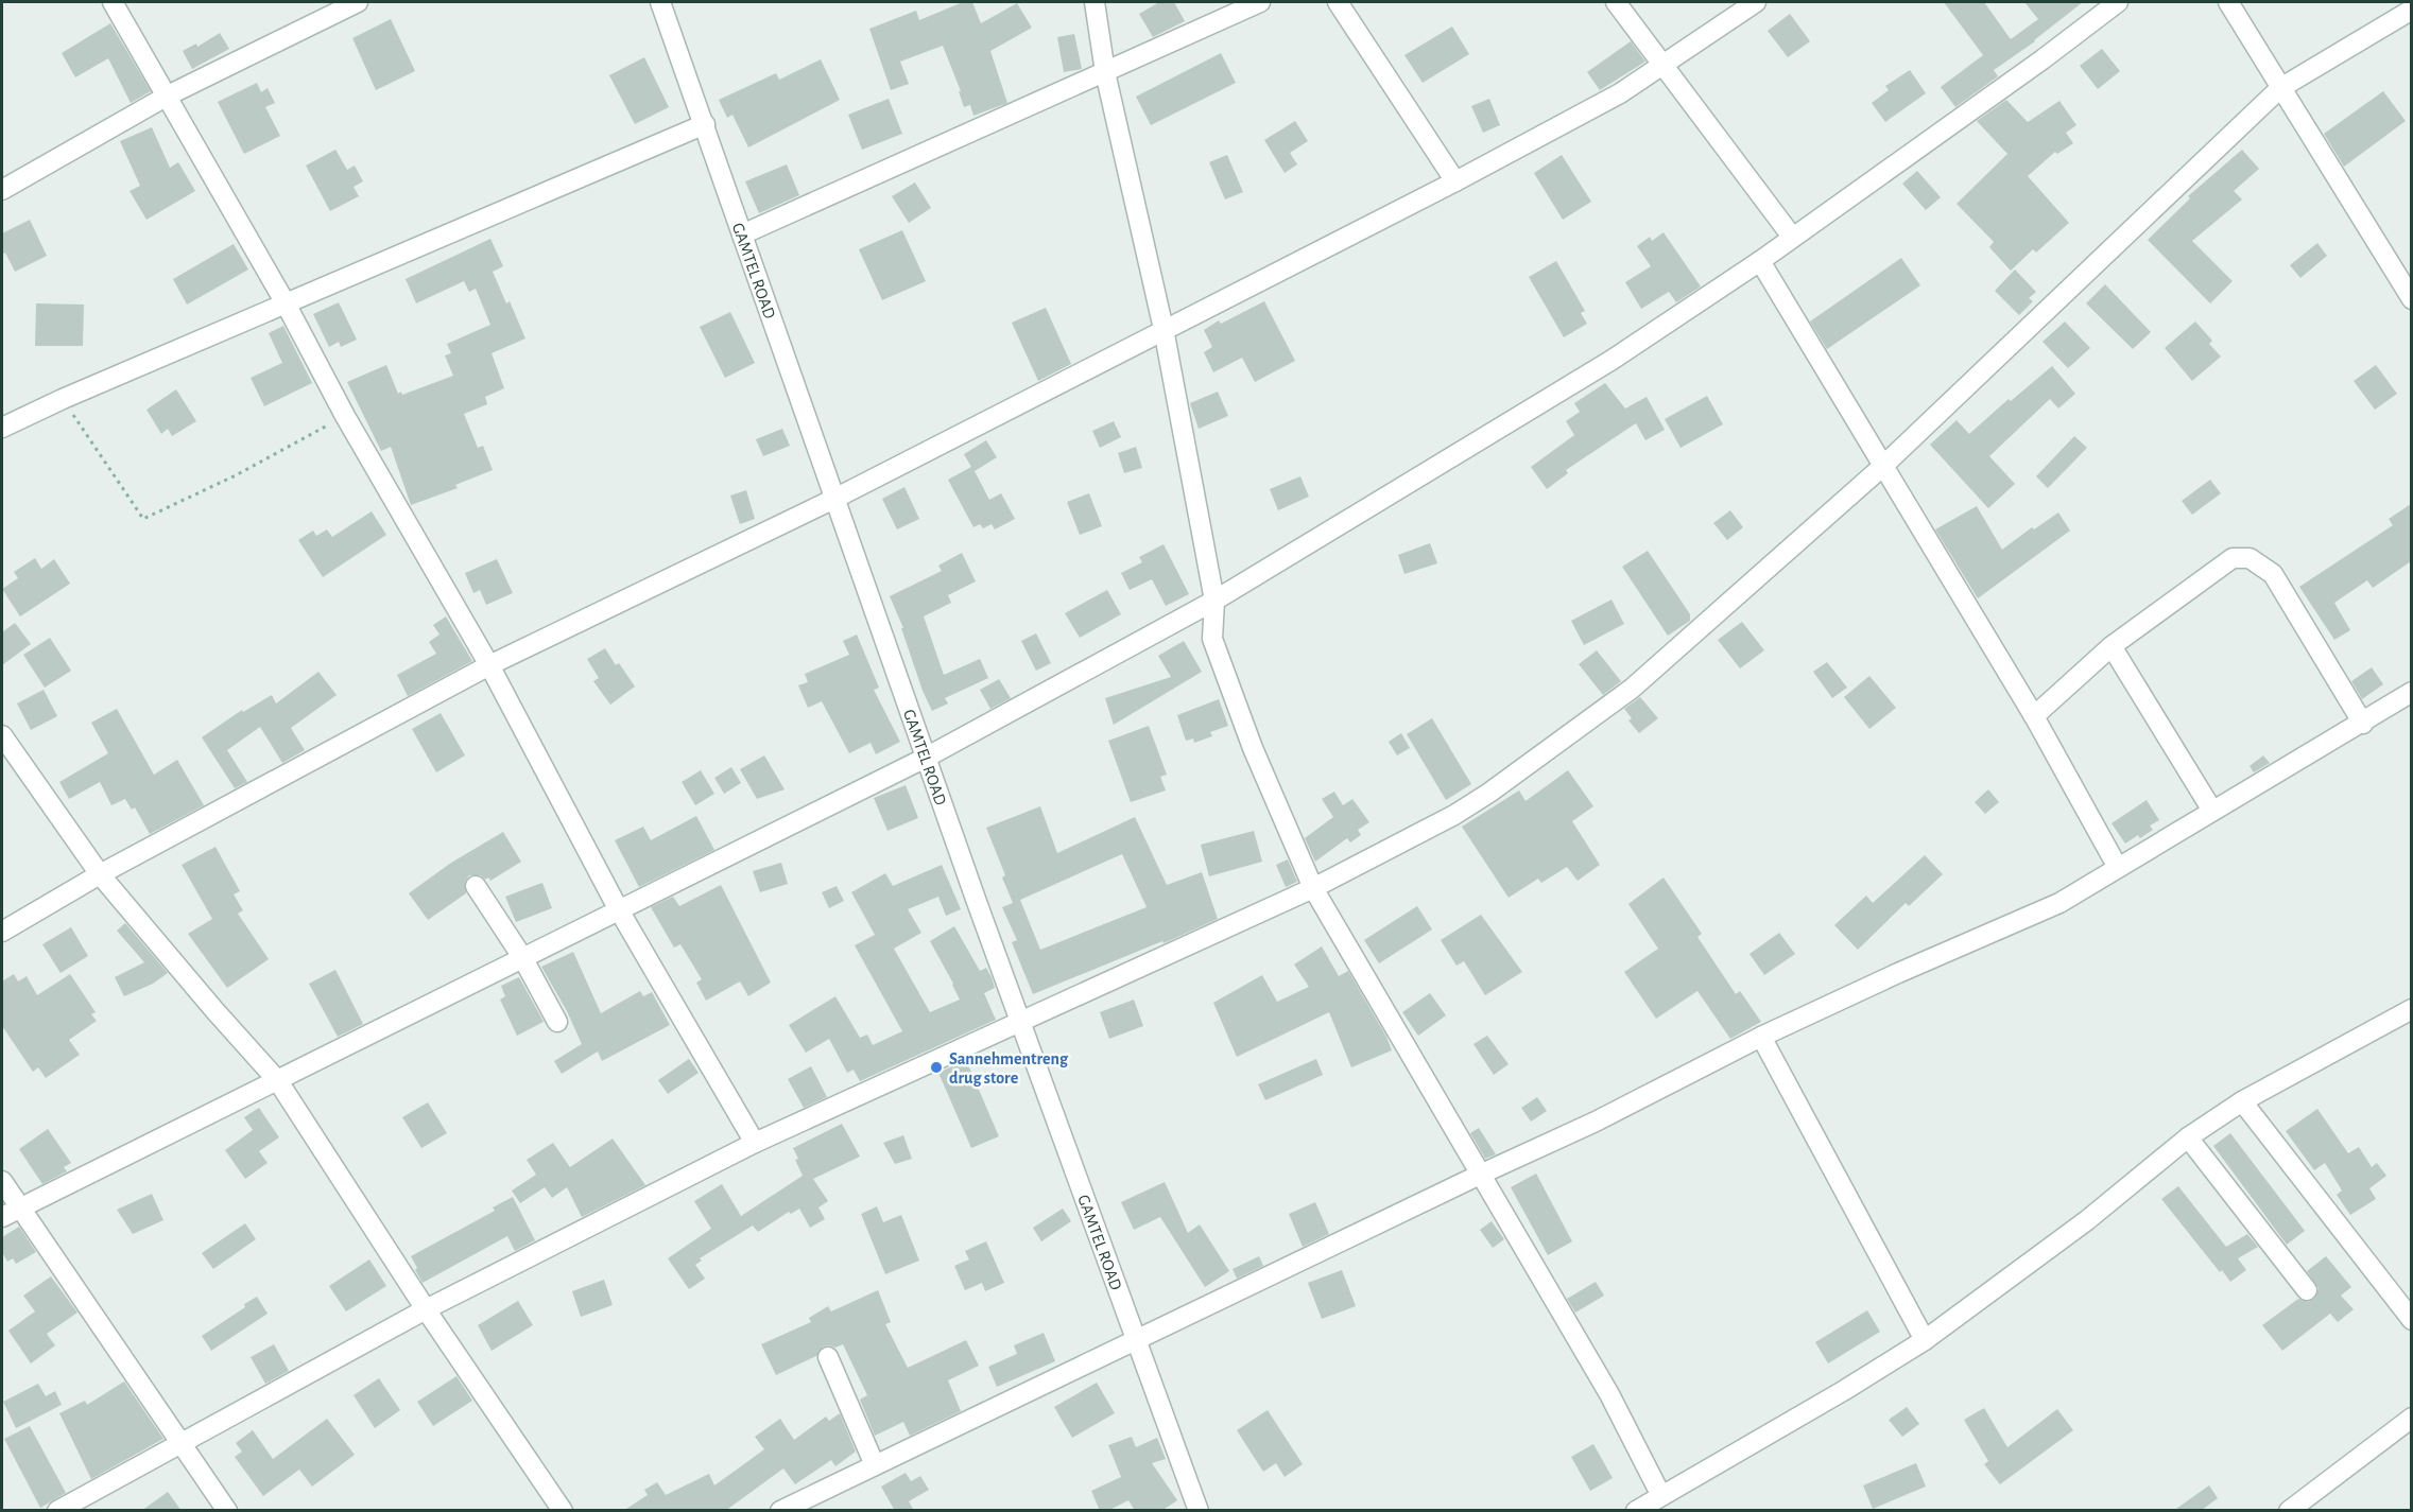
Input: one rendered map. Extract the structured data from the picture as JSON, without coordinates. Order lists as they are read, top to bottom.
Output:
{
  "streets": {
    "street": ["GAMTEL ROAD"]
  },
  "places": ["Sannehmentreng drug store"]
}
